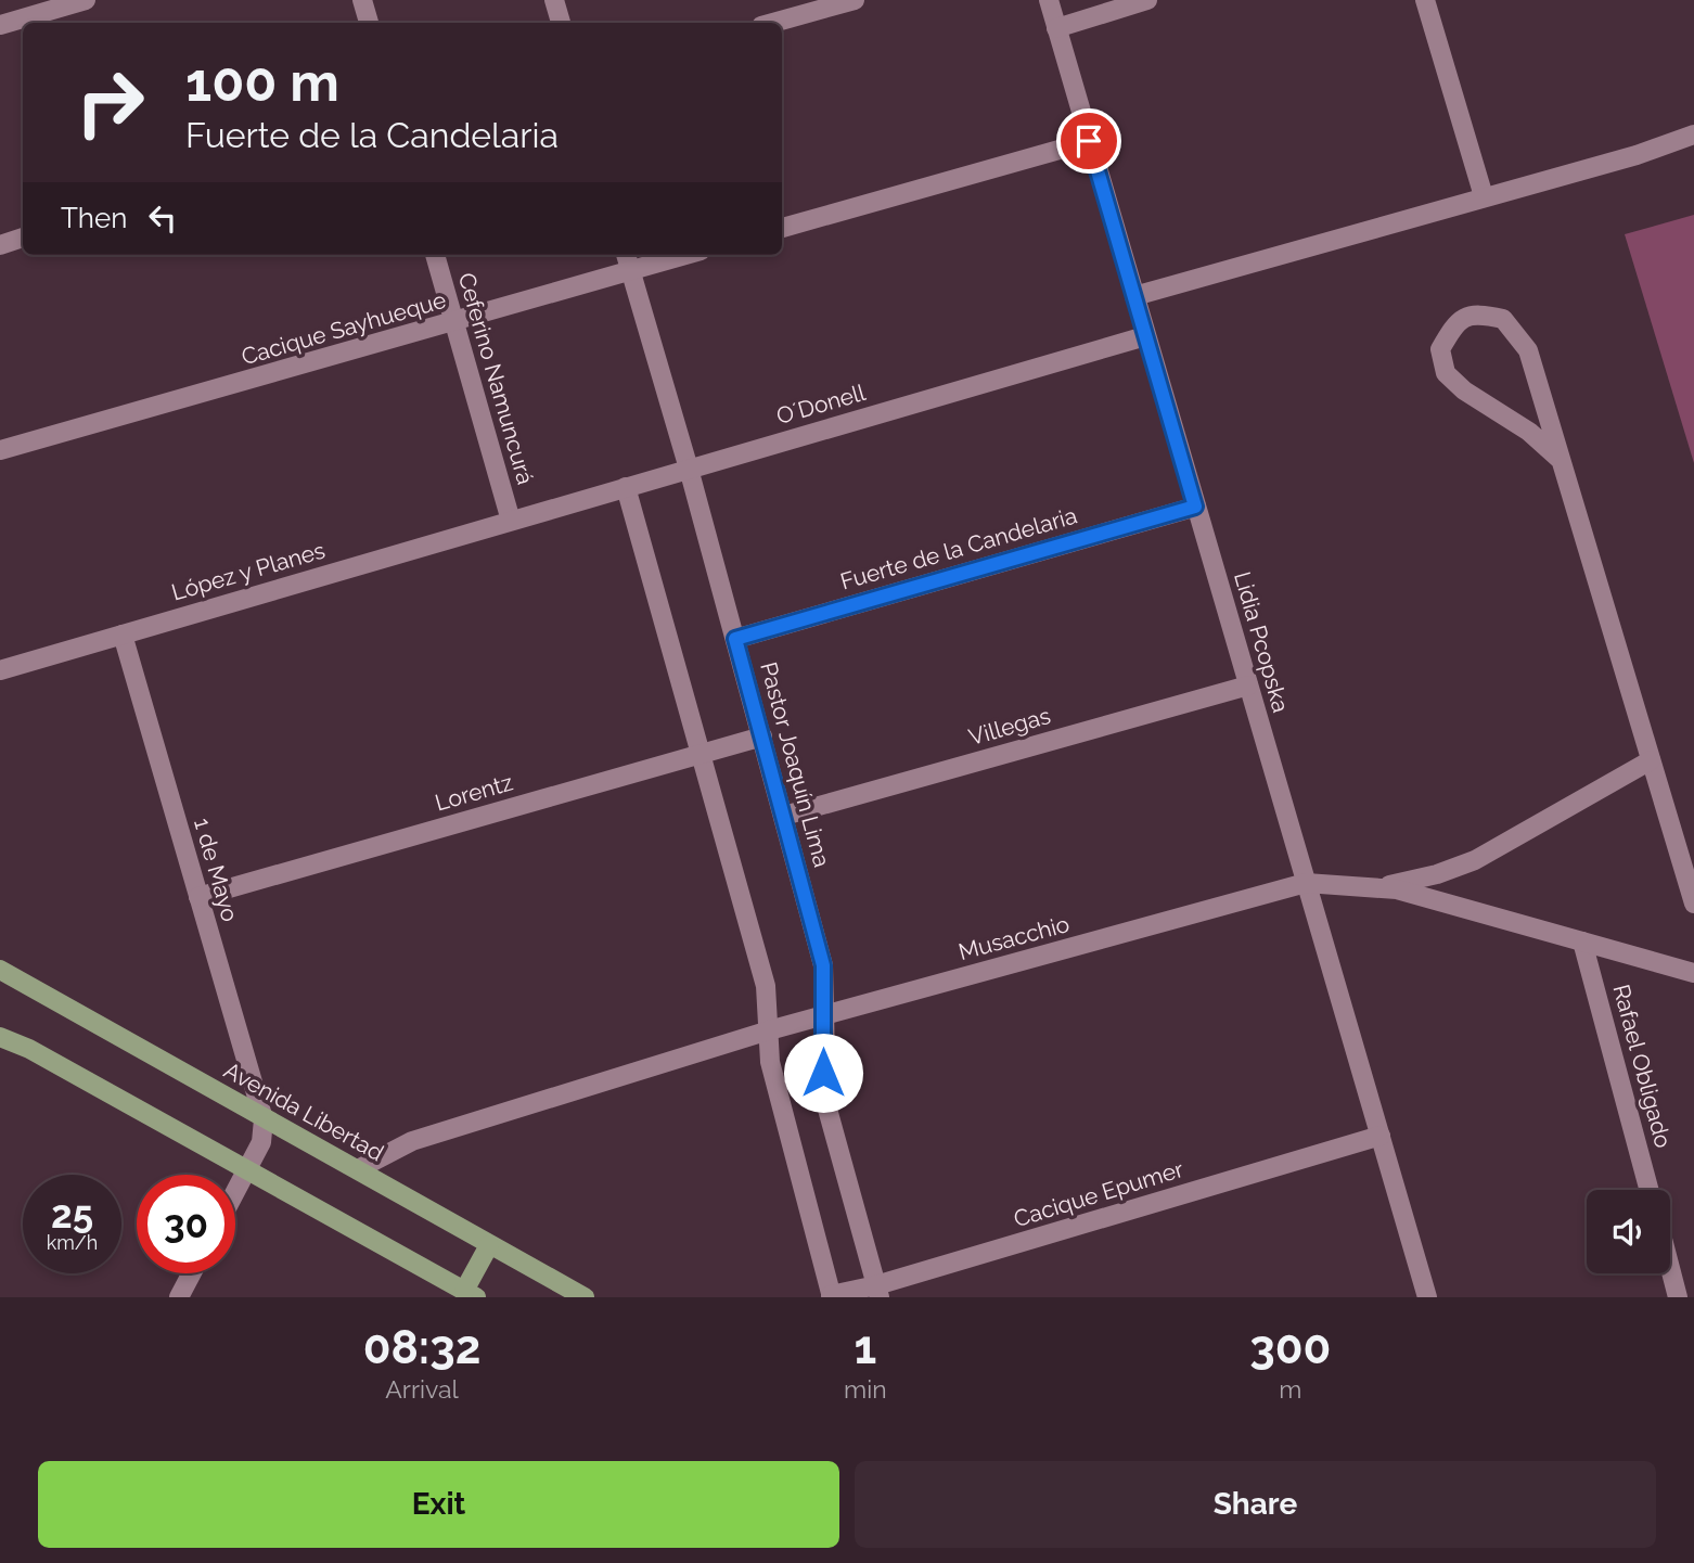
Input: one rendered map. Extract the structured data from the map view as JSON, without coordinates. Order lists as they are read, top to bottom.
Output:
{
  "streets": {
    "main road": ["Avenida Libertad"],
    "street": [
      "Cacique Sayhueque",
      "Ceferino Namuncurá",
      "O´Donell",
      "Fuerte de la Candelaria",
      "López y Planes",
      "Lidia Pcopska",
      "Villegas",
      "Pastor Joaquín Lima",
      "Lorentz",
      "1 de Mayo",
      "Musacchio",
      "Rafael Obligado",
      "Cacique Epumer"
    ]
  },
  "crossings": [
    ["Cacique Sayhueque", "Ceferino Namuncurá"],
    ["Cacique Sayhueque", "Pastor Joaquín Lima"],
    ["Ceferino Namuncurá", "O´Donell"],
    ["Ceferino Namuncurá", "López y Planes"],
    ["O´Donell", "López y Planes"],
    ["O´Donell", "Lidia Pcopska"],
    ["O´Donell", "Pastor Joaquín Lima"],
    ["Fuerte de la Candelaria", "Lidia Pcopska"],
    ["Fuerte de la Candelaria", "Pastor Joaquín Lima"],
    ["López y Planes", "1 de Mayo"],
    ["Lidia Pcopska", "Villegas"],
    ["Lidia Pcopska", "Musacchio"],
    ["Lidia Pcopska", "Cacique Epumer"],
    ["Villegas", "Pastor Joaquín Lima"],
    ["Pastor Joaquín Lima", "Lorentz"],
    ["Pastor Joaquín Lima", "Musacchio"],
    ["Pastor Joaquín Lima", "Cacique Epumer"],
    ["Lorentz", "1 de Mayo"],
    ["1 de Mayo", "Avenida Libertad"],
    ["Musacchio", "Rafael Obligado"],
    ["Musacchio", "Avenida Libertad"]
  ],
  "page": {
    "turn": ["100 m", "Fuerte de la Candelaria"],
    "then": "Then",
    "speed": "25 km/h",
    "limit": "30",
    "eta": [
      "08:32",
      "Arrival",
      "1",
      "min",
      "300",
      "m"
    ],
    "buttons": ["Exit", "Share"]
  }
}
